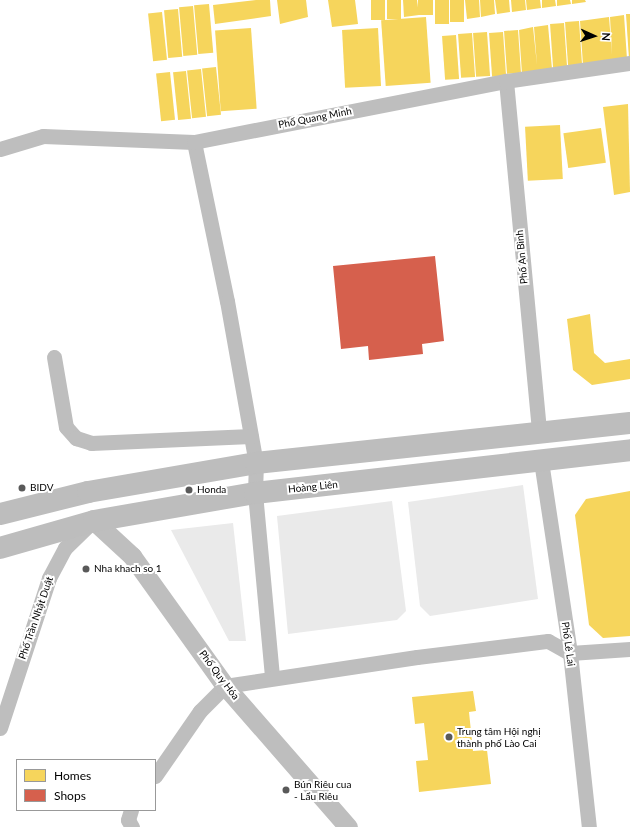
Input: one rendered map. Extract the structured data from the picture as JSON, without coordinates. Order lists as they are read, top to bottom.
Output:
{
  "streets": {
    "main road": ["Hoàng Liên"],
    "street": [
      "Phố Quang Minh",
      "Phố An Bình",
      "Phố Trần Nhật Duật",
      "Phố Lê Lai",
      "Phố Quy Hóa"
    ]
  },
  "crossings": [
    ["Phố Quang Minh", "Phố An Bình"],
    ["Hoàng Liên", "Phố Trần Nhật Duật"],
    ["Hoàng Liên", "Phố Lê Lai"],
    ["Hoàng Liên", "Phố Quy Hóa"],
    ["Phố Trần Nhật Duật", "Phố Quy Hóa"]
  ],
  "places": [
    "BIDV",
    "Honda",
    "Nha khach so 1",
    "Trung tâm Hội nghị thành phố Lào Cai",
    "Bún Riêu cua - Lẩu Riêu"
  ],
  "legend": ["Homes", "Shops"],
  "north": "right"
}
